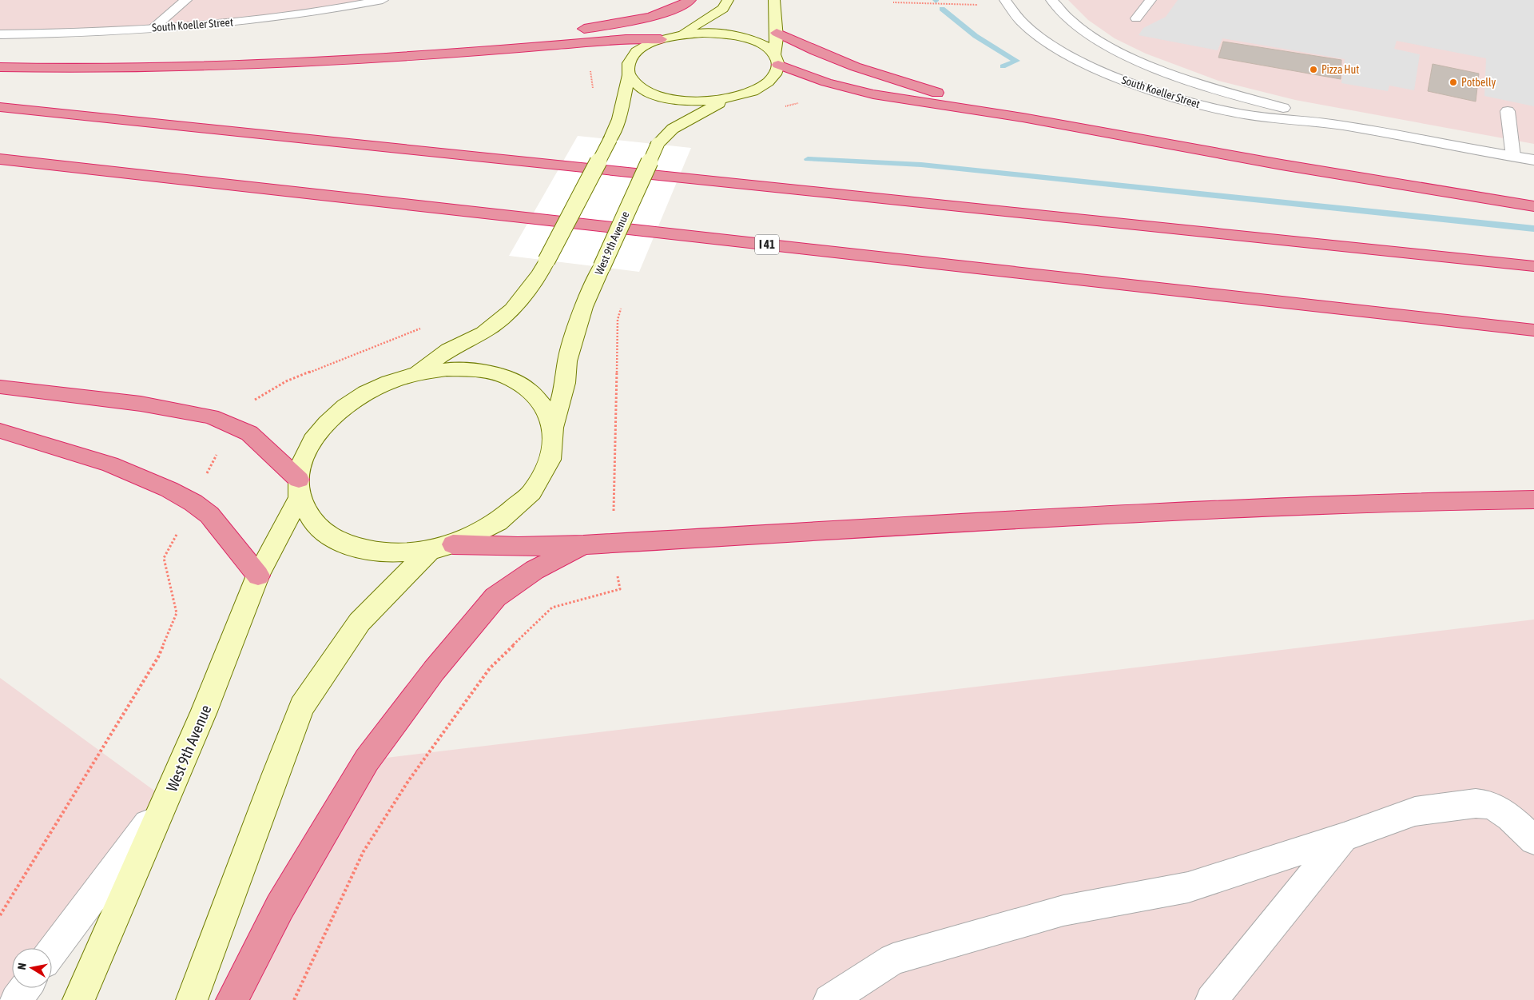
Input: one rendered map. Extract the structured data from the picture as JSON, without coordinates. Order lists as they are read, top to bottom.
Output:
{
  "streets": {
    "highway": ["I 41"],
    "main road": ["West 9th Avenue"],
    "street": ["South Koeller Street"]
  },
  "places": ["Pizza Hut", "Potbelly"],
  "north": "left"
}
